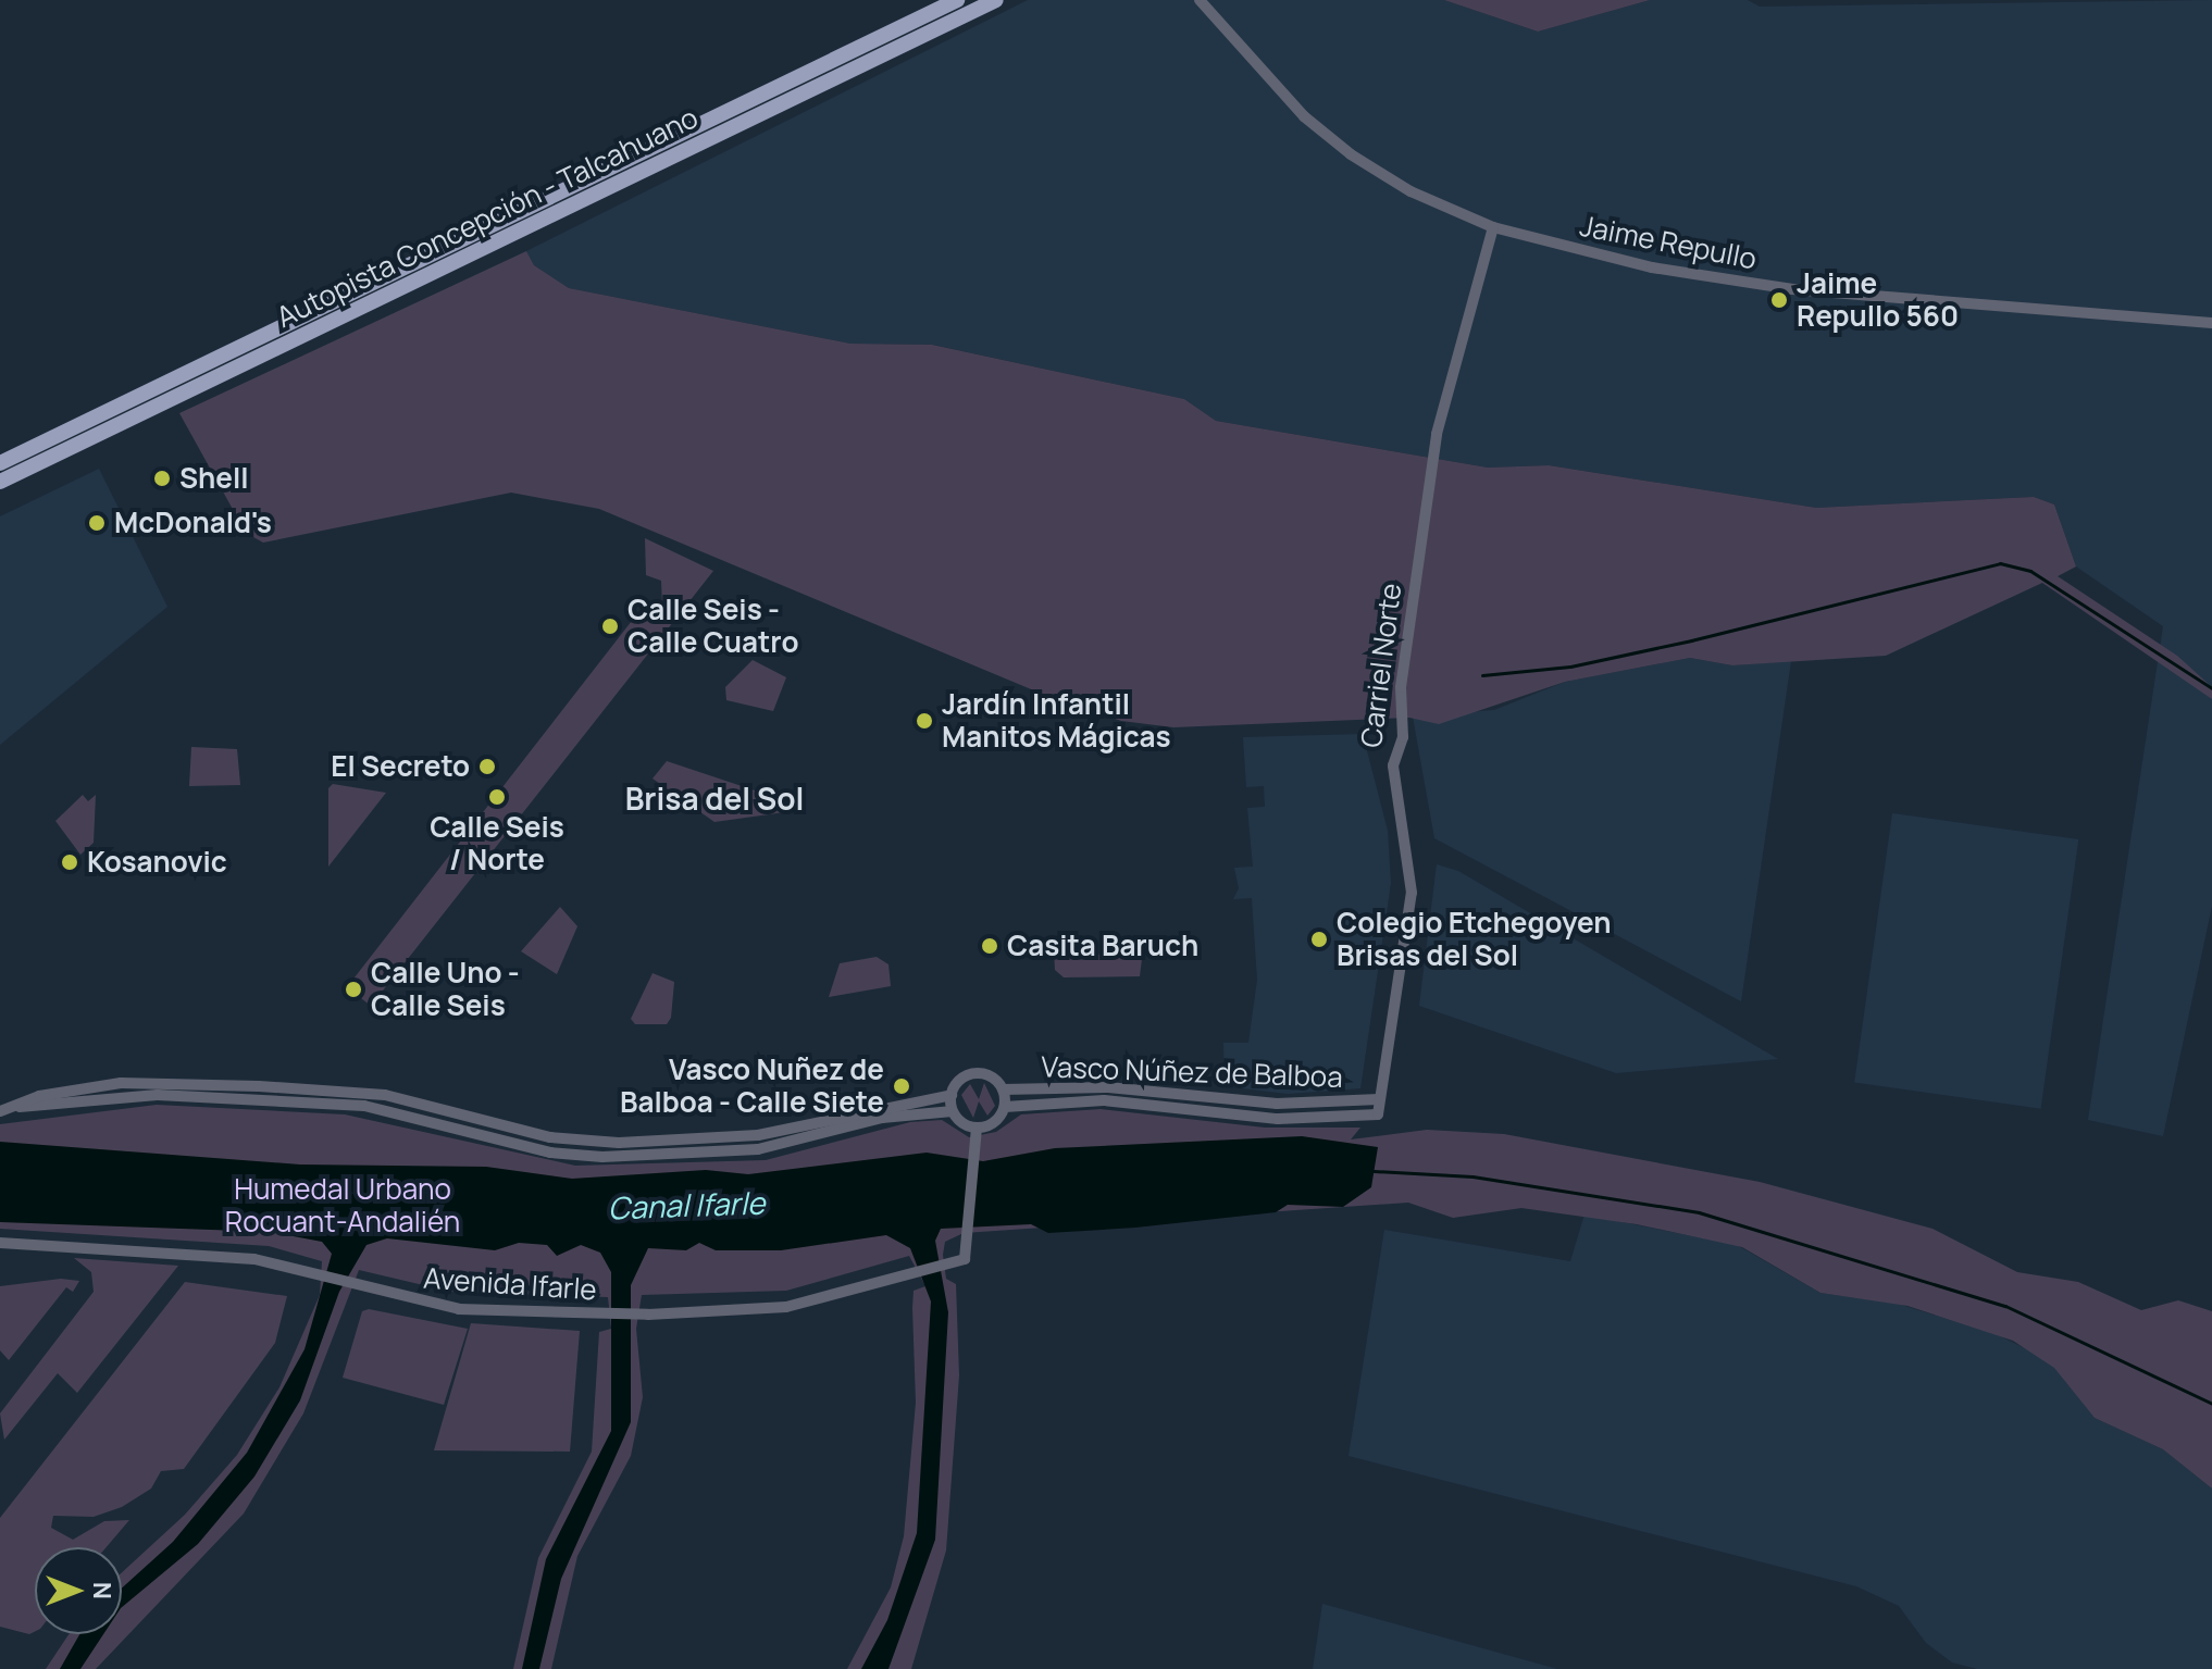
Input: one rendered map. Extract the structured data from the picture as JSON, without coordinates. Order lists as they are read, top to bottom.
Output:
{
  "streets": {
    "main road": ["Autopista Concepción - Talcahuano"],
    "street": [
      "Jaime Repullo",
      "Carriel Norte",
      "Vasco Núñez de Balboa",
      "Avenida Ifarle"
    ]
  },
  "crossings": [
    ["Jaime Repullo", "Carriel Norte"],
    ["Carriel Norte", "Vasco Núñez de Balboa"],
    ["Vasco Núñez de Balboa", "Avenida Ifarle"]
  ],
  "districts": ["Brisa del Sol"],
  "water": ["Canal Ifarle"],
  "parks": ["Humedal Urbano Rocuant-Andalién"],
  "places": [
    "Jaime Repullo 560",
    "Shell",
    "McDonald's",
    "Calle Seis - Calle Cuatro",
    "Jardín Infantil Manitos Mágicas",
    "El Secreto",
    "Calle Seis / Norte",
    "Kosanovic",
    "Colegio Etchegoyen Brisas del Sol",
    "Casita Baruch",
    "Calle Uno - Calle Seis",
    "Vasco Nuñez de Balboa - Calle Siete"
  ],
  "north": "right"
}
